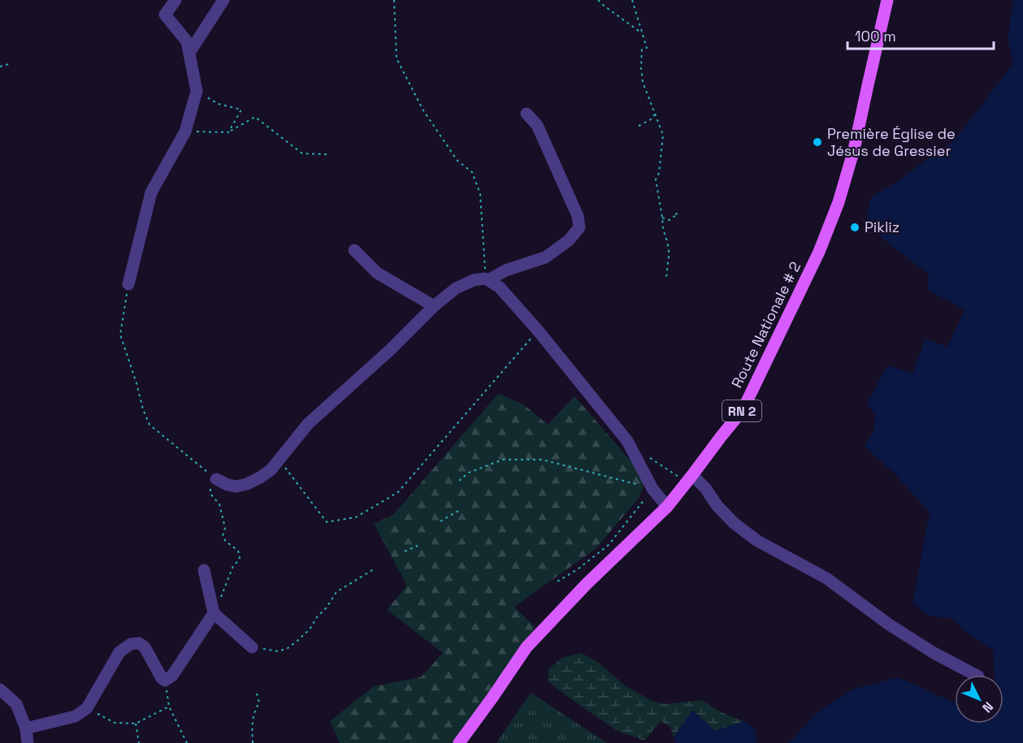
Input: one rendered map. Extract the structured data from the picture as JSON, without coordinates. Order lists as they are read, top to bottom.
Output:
{
  "streets": {
    "main road": ["Route Nationale # 2", "RN 2"]
  },
  "places": ["Première Église de Jésus de Gressier", "Pikliz"],
  "scale_bar": "100 m",
  "north": "bottom right"
}
